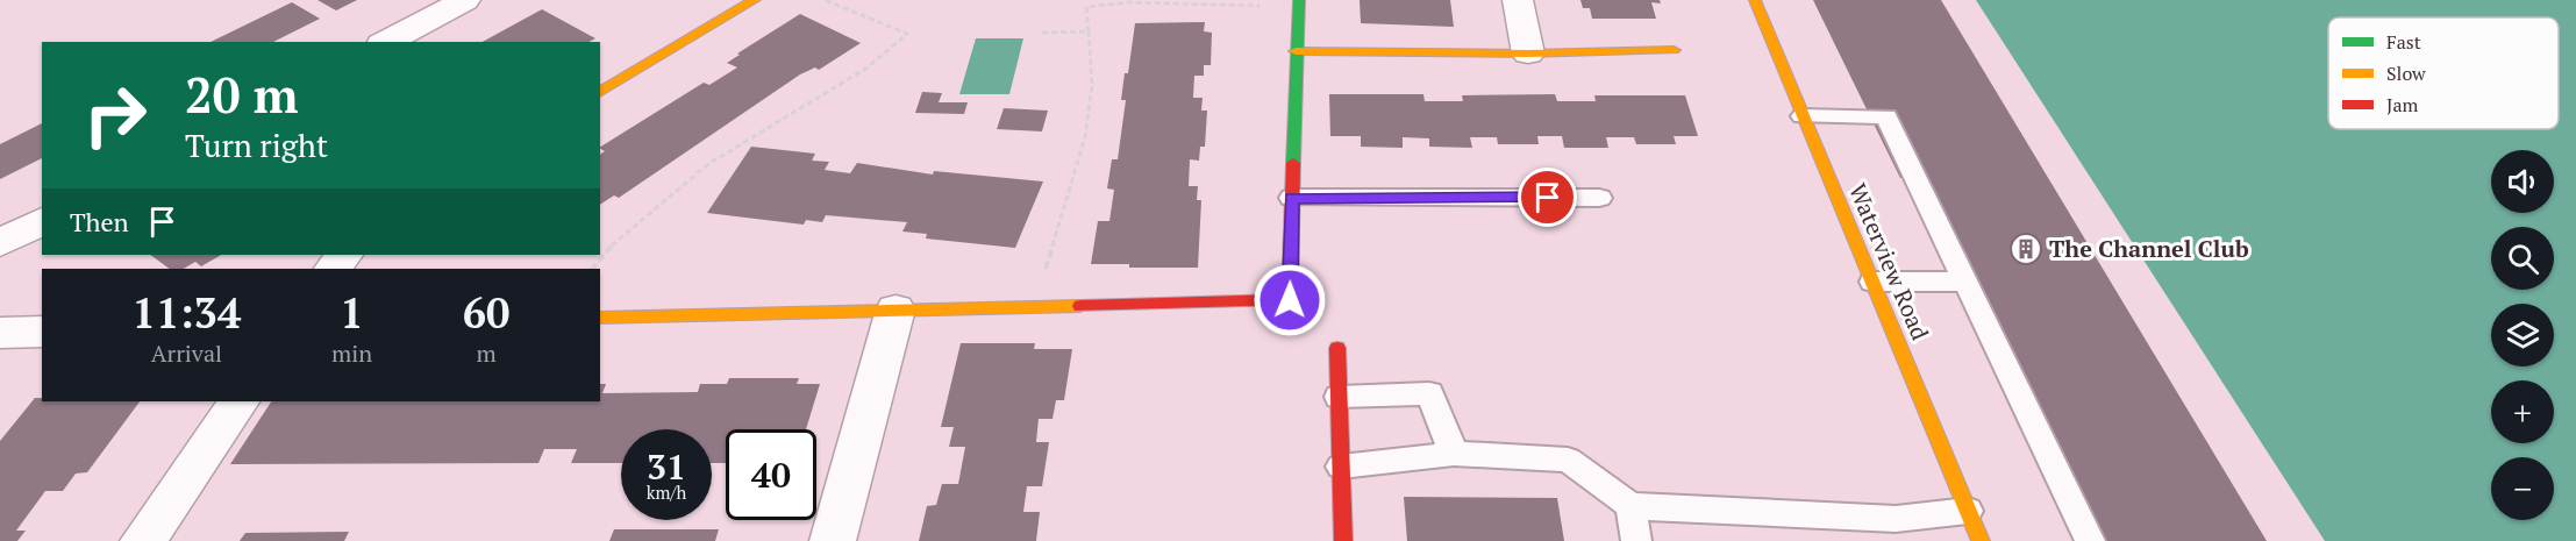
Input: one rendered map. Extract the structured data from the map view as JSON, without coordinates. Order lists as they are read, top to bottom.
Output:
{
  "streets": {
    "street": ["Waterview Road"]
  },
  "places": {
    "building": ["The Channel Club"]
  },
  "legend": ["Fast", "Slow", "Jam"],
  "page": {
    "turn": ["20 m", "Turn right"],
    "map_buttons": ["+", "−"],
    "then": "Then",
    "eta": [
      "11:34",
      "Arrival",
      "1",
      "min",
      "60",
      "m"
    ],
    "speed": "31 km/h",
    "limit": "40"
  }
}
